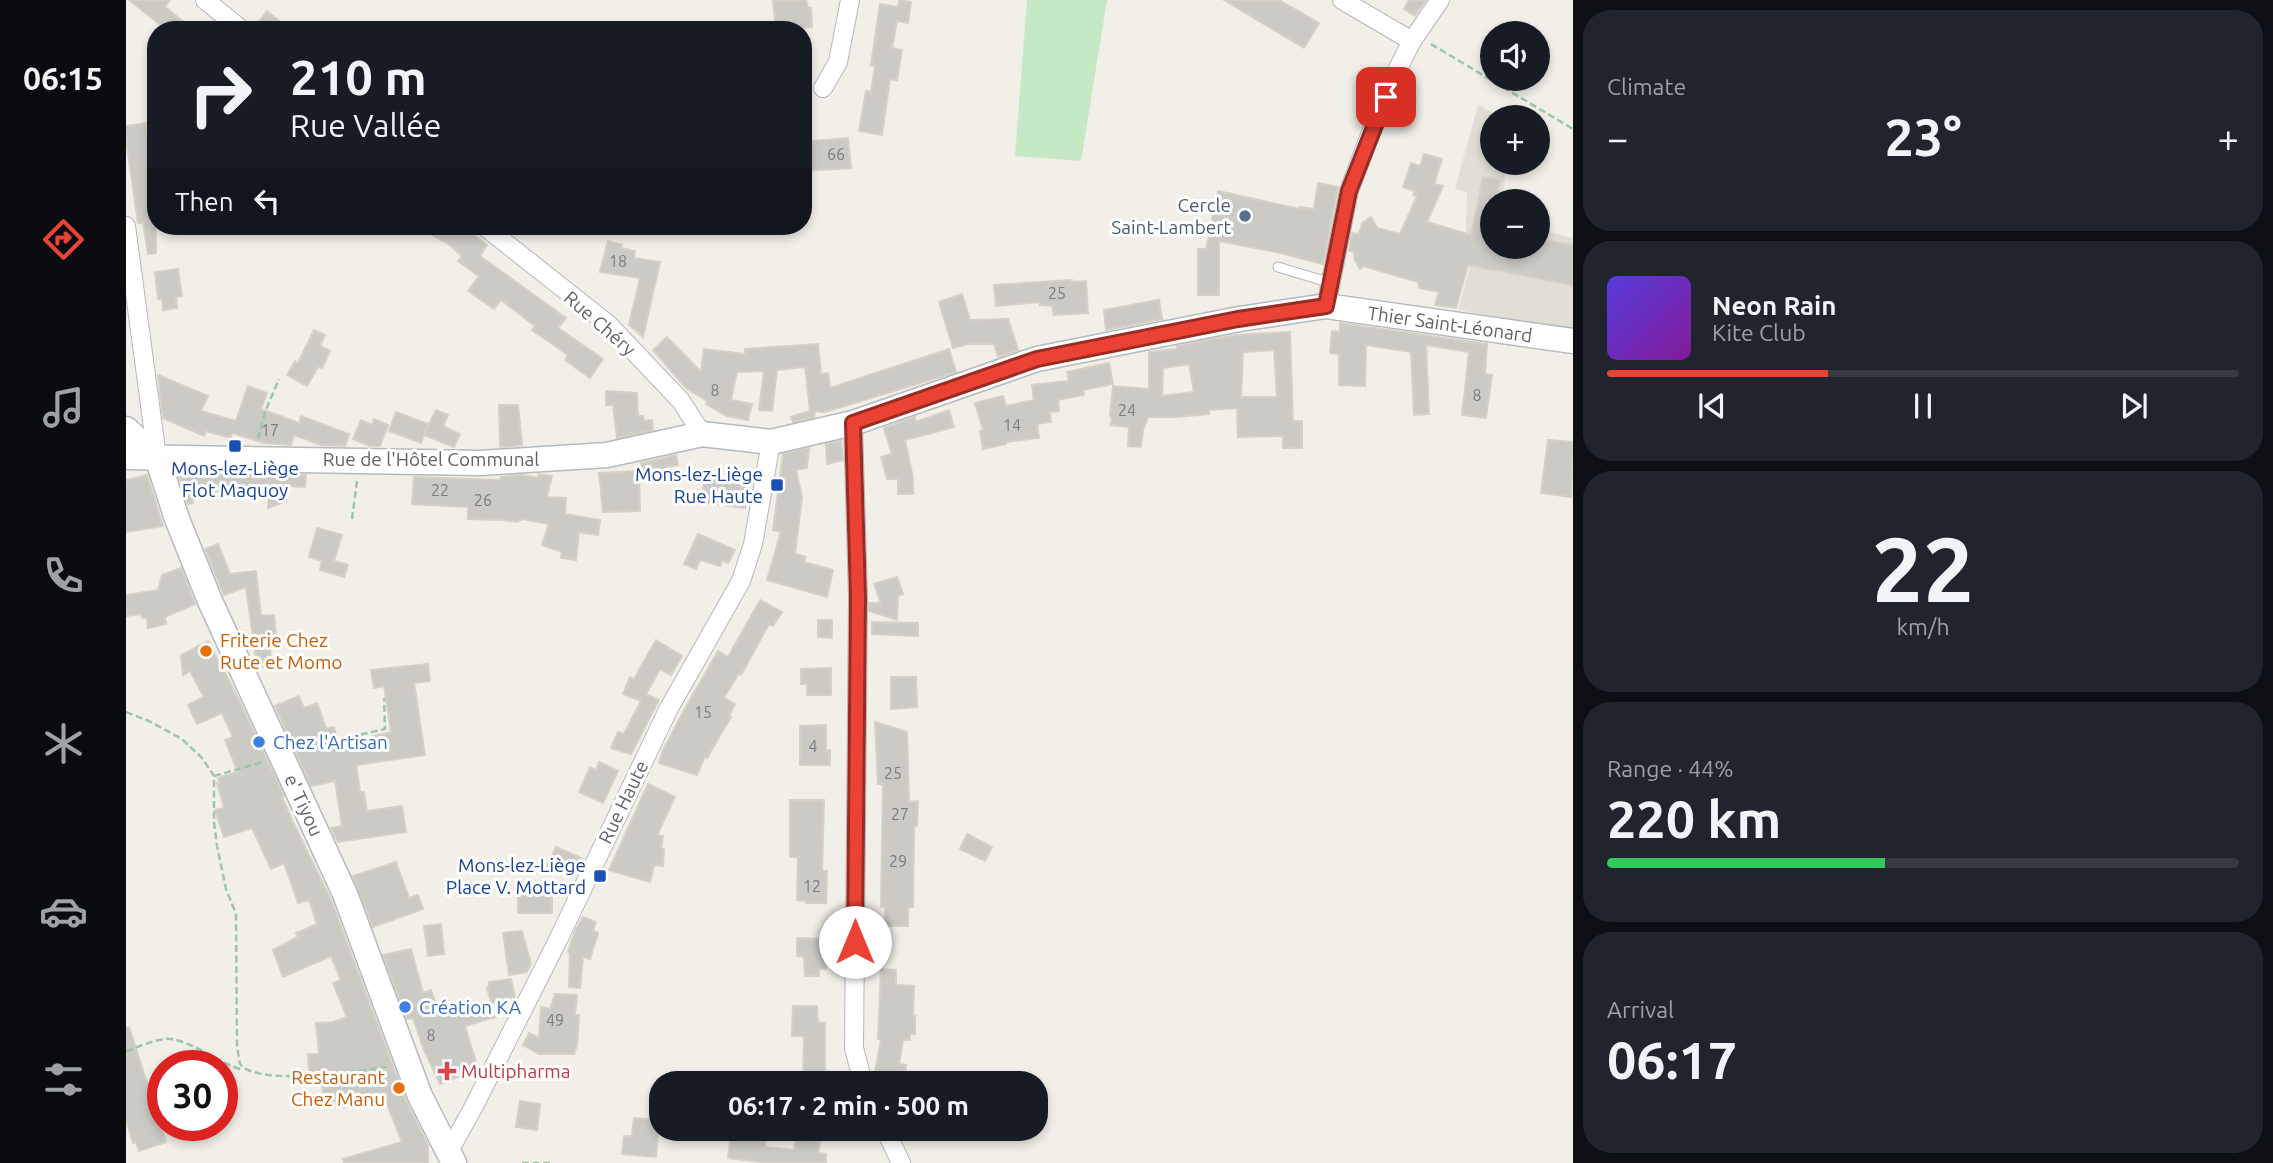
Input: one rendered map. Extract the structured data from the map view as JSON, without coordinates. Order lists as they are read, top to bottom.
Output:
{
  "streets": {
    "street": [
      "Rue Chéry",
      "Thier Saint-Léonard",
      "Rue de l'Hôtel Communal",
      "Rue Haute",
      "e' Tiyou"
    ]
  },
  "crossings": [
    ["Rue Chéry", "Rue de l'Hôtel Communal"],
    ["Thier Saint-Léonard", "Rue de l'Hôtel Communal"],
    ["Rue de l'Hôtel Communal", "Rue Haute"],
    ["Rue de l'Hôtel Communal", "e' Tiyou"],
    ["Rue Haute", "e' Tiyou"]
  ],
  "places": {
    "other": [
      "Cercle Saint-Lambert",
      "Friterie Chez Rute et Momo",
      "Chez l'Artisan",
      "Création KA",
      "Restaurant Chez Manu"
    ],
    "transit": ["Mons-lez-Liège Flot Maquoy", "Mons-lez-Liège Rue Haute", "Mons-lez-Liège Place V. Mottard"],
    "health": ["Multipharma"]
  },
  "house_numbers": [
    "66",
    "18",
    "25",
    "8",
    "8",
    "24",
    "14",
    "17",
    "22",
    "26",
    "15",
    "4",
    "25",
    "27",
    "29",
    "12",
    "49",
    "8"
  ],
  "page": {
    "tabs": "06:15",
    "tile": [
      "Climate",
      ["22", "km/h"],
      ["Range · 44%", "220 km"],
      ["Arrival", "06:17"]
    ],
    "map_buttons": ["+", "−"],
    "turn": ["210 m", "Rue Vallée"],
    "heat": ["−", "23°", "+"],
    "then": "Then",
    "song": ["Neon Rain", "Kite Club"],
    "limit": "30",
    "trip": "06:17 · 2 min · 500 m"
  }
}
